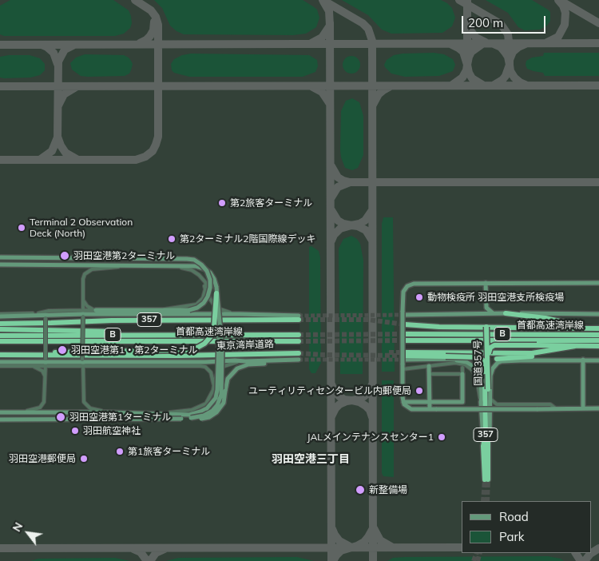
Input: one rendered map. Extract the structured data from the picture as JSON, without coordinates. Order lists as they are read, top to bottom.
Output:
{
  "streets": {
    "highway": [
      "357",
      "首都高速湾岸線",
      "B",
      "東京湾岸道路",
      "国道357号"
    ]
  },
  "districts": ["羽田空港三丁目"],
  "places": [
    "第2旅客ターミナル",
    "Terminal 2 Observation Deck (North)",
    "第2ターミナル2階国際線デッキ",
    "羽田空港第2ターミナル",
    "動物検疫所 羽田空港支所検疫場",
    "羽田空港第1・第2ターミナル",
    "ユーティリティセンタービル内郵便局",
    "羽田空港第1ターミナル",
    "羽田航空神社",
    "JALメインテナンスセンター1",
    "第1旅客ターミナル",
    "羽田空港郵便局",
    "新整備場"
  ],
  "legend": ["Road", "Park"],
  "scale_bar": "200 m",
  "north": "top left"
}
